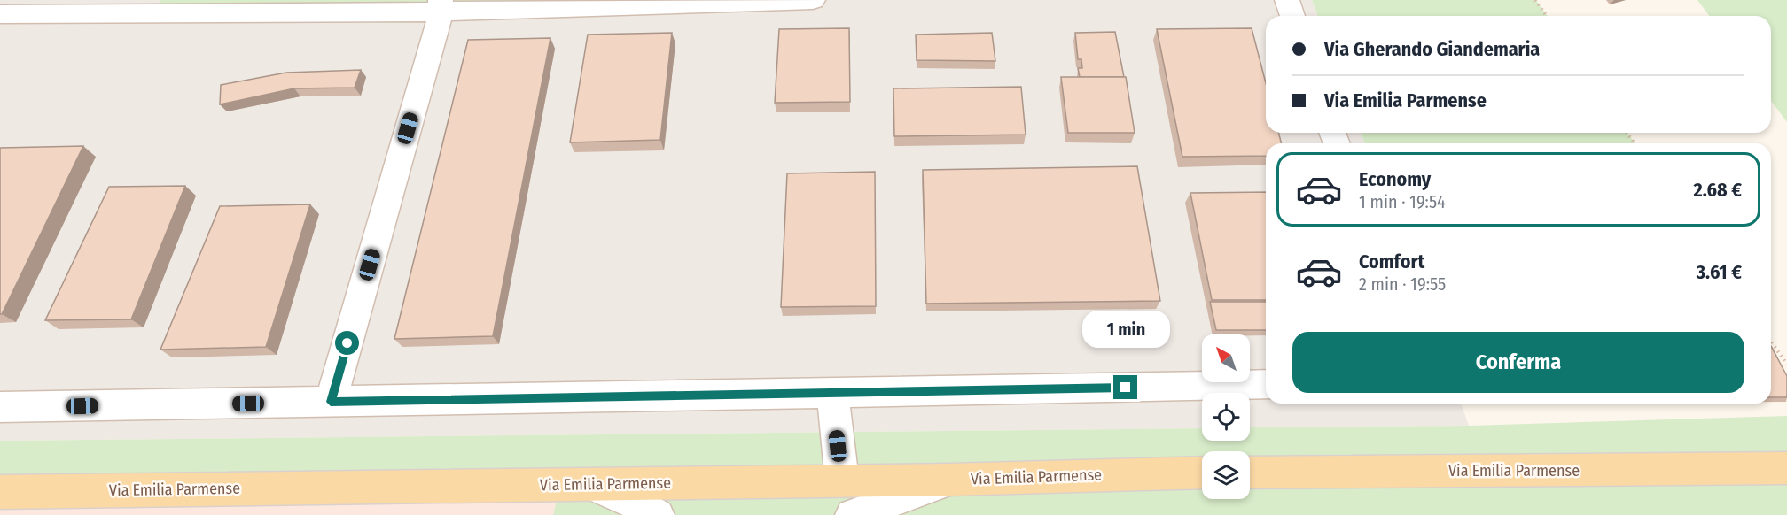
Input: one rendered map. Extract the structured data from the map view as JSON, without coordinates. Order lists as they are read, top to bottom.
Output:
{
  "streets": {
    "main road": ["Via Emilia Parmense"]
  },
  "north": "top left",
  "page": {
    "banner": ["Via Gherando Giandemaria", "Via Emilia Parmense"],
    "list": [
      {
        "name": "Economy",
        "note": "1 min · 19:54",
        "value": "2.68 €"
      },
      {
        "name": "Comfort",
        "note": "2 min · 19:55",
        "value": "3.61 €"
      }
    ],
    "bubble": "1 min",
    "buttons": "Conferma"
  }
}
